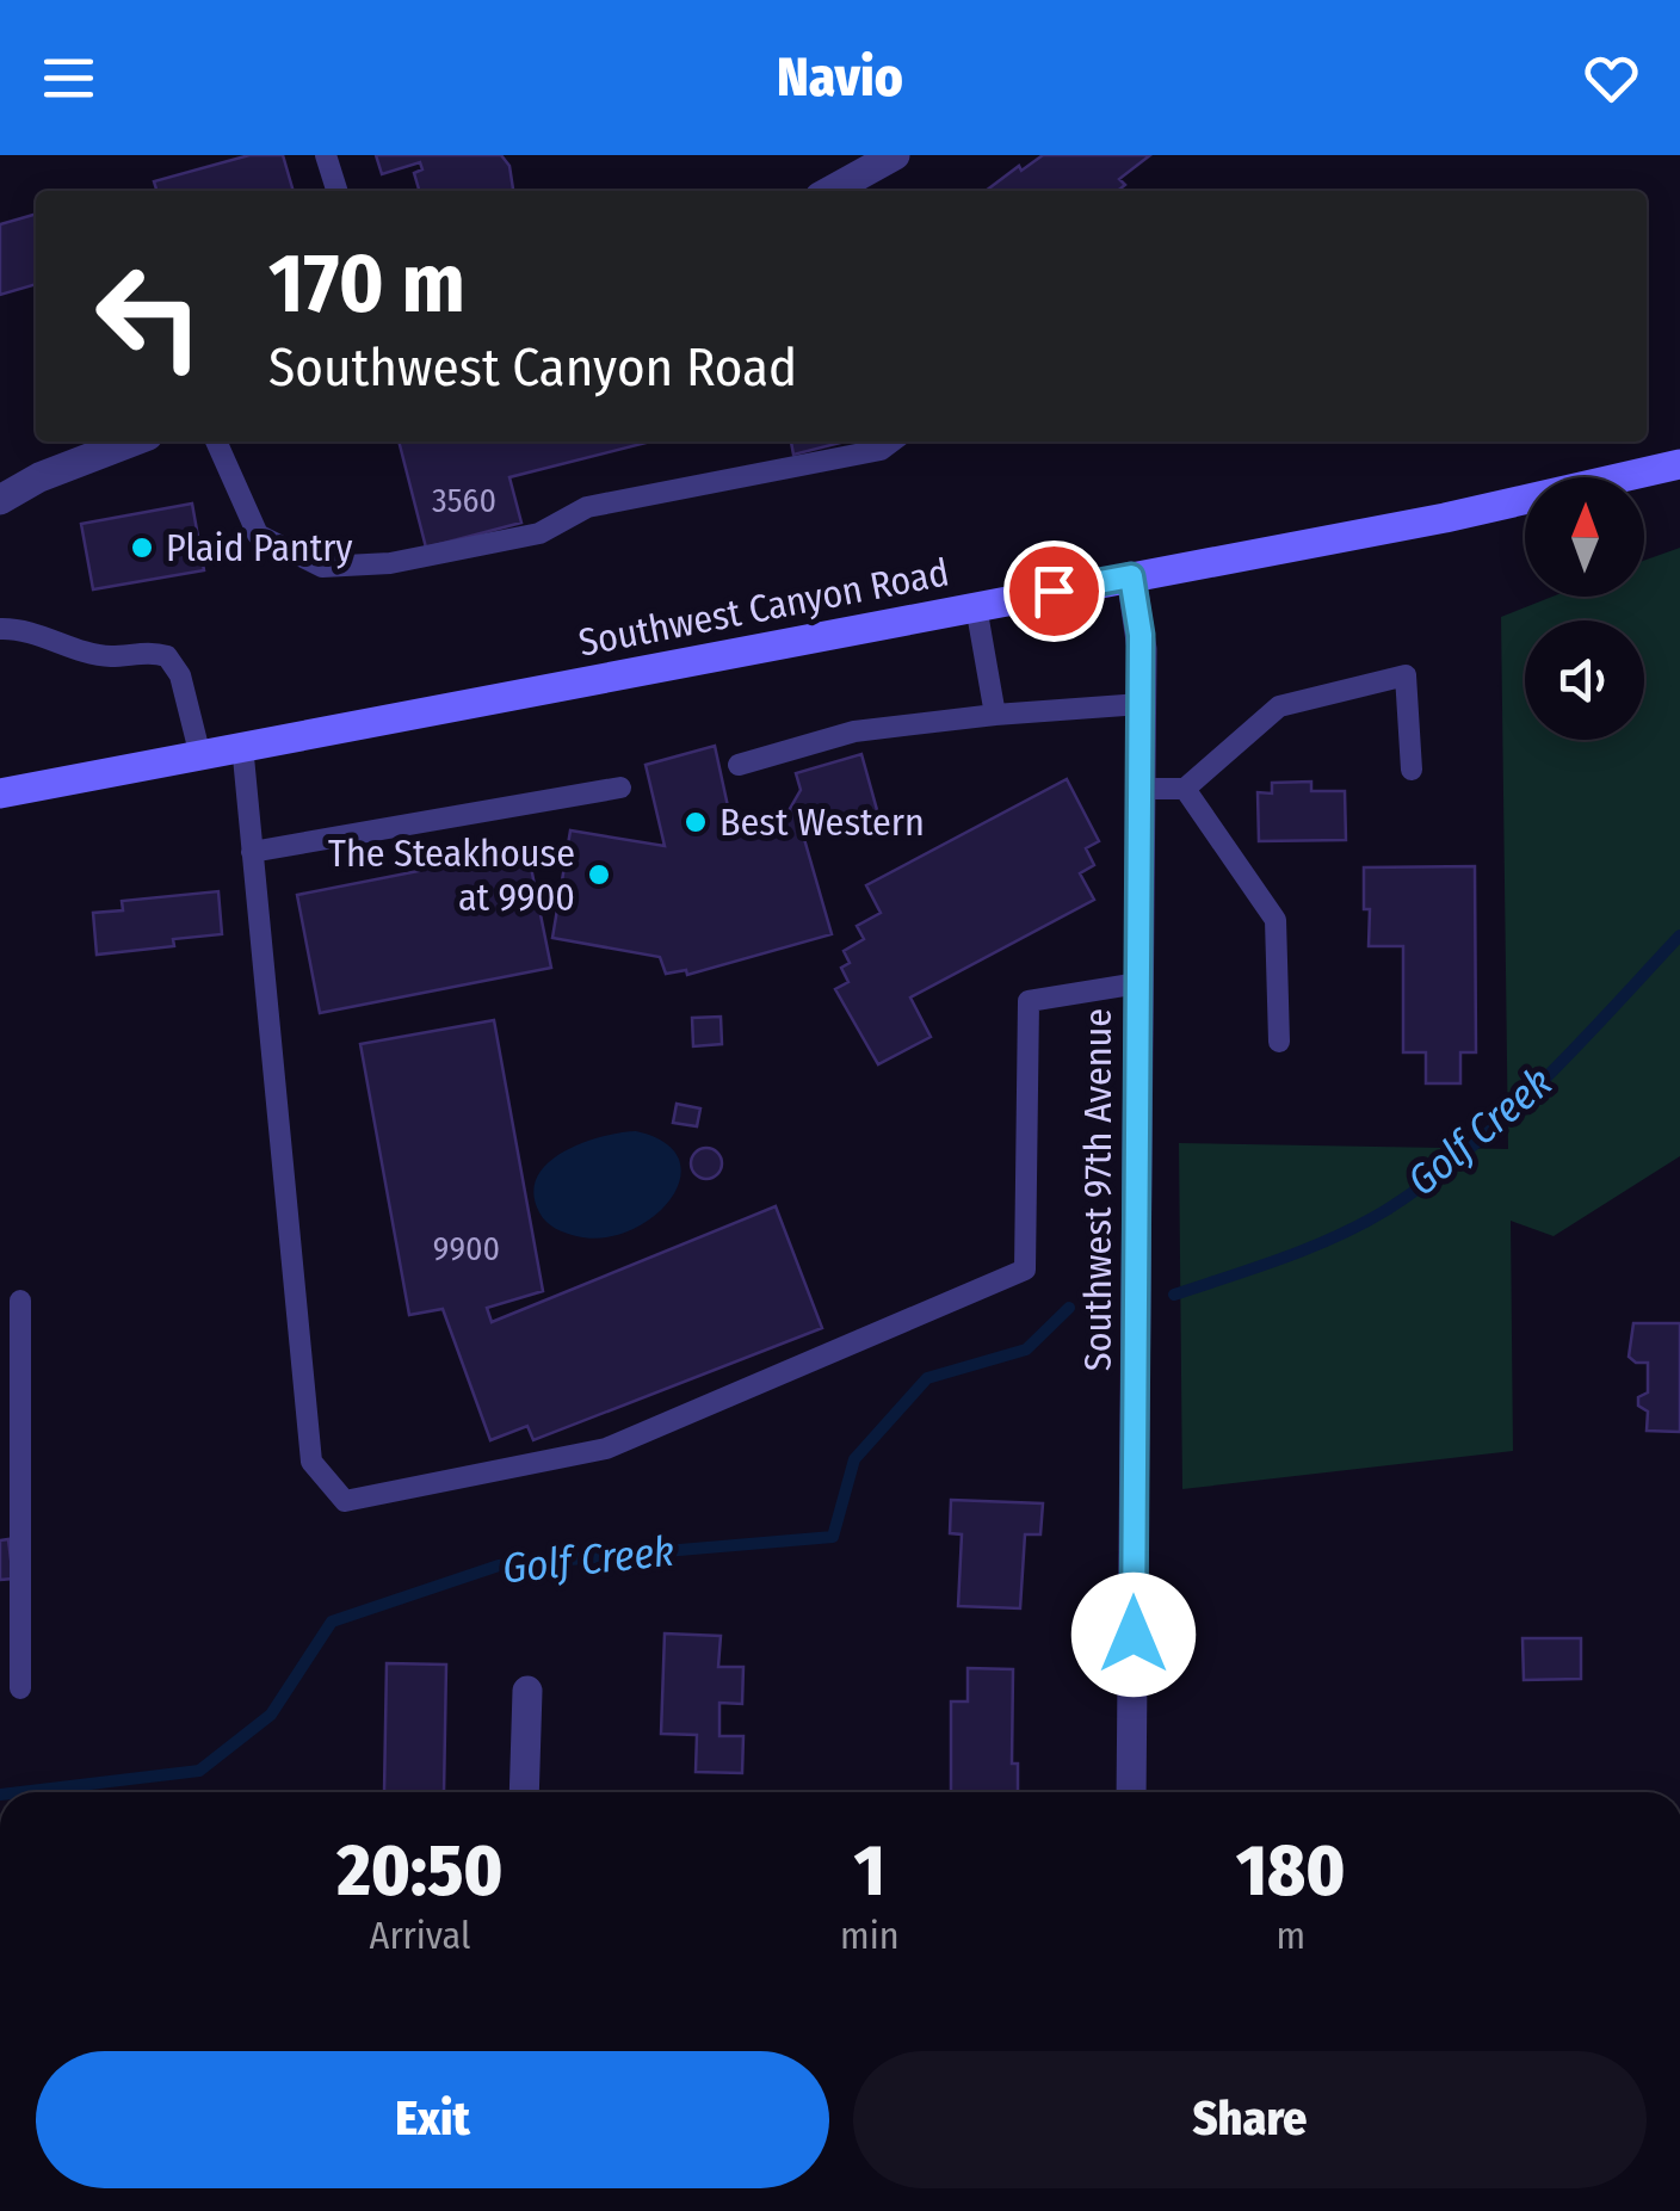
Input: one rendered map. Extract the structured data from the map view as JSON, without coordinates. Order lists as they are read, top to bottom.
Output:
{
  "streets": {
    "main road": ["Southwest Canyon Road"],
    "street": ["Southwest 97th Avenue"]
  },
  "crossings": [
    ["Southwest Canyon Road", "Southwest 97th Avenue"]
  ],
  "water": ["Golf Creek"],
  "places": ["Plaid Pantry", "Best Western", "The Steakhouse at 9900"],
  "house_numbers": ["3560", "9900"],
  "north": "top",
  "page": {
    "header": "Navio",
    "turn": ["170 m", "Southwest Canyon Road"],
    "eta": [
      "20:50",
      "Arrival",
      "1",
      "min",
      "180",
      "m"
    ],
    "buttons": ["Exit", "Share"]
  }
}
